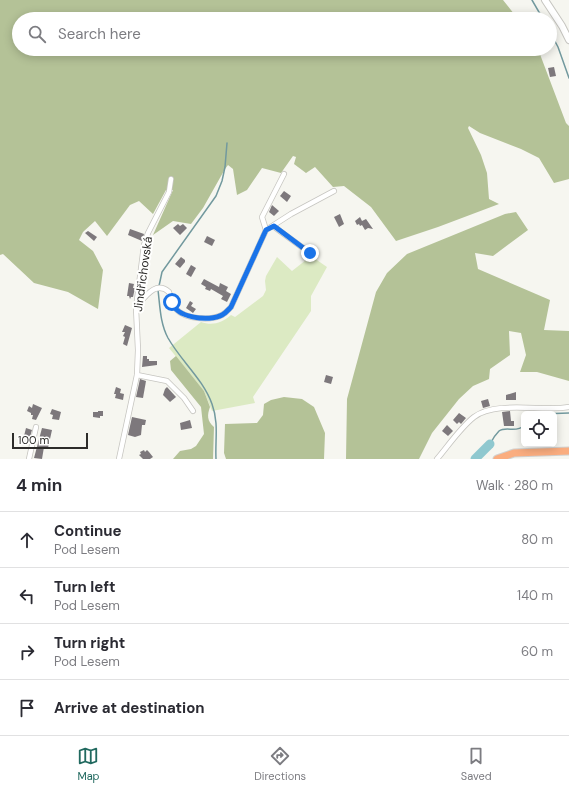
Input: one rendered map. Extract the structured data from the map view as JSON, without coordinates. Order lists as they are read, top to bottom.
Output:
{
  "streets": {
    "street": ["Jindřichovská"]
  },
  "scale_bar": "100 m",
  "page": {
    "search": "Search here",
    "scale": "100 m",
    "heading": ["4 min", "Walk · 280 m"],
    "list": [
      ["Continue", "Pod Lesem", "80 m"],
      ["Turn left", "Pod Lesem", "140 m"],
      ["Turn right", "Pod Lesem", "60 m"],
      "Arrive at destination"
    ],
    "nav": ["Map", "Directions", "Saved"]
  }
}
